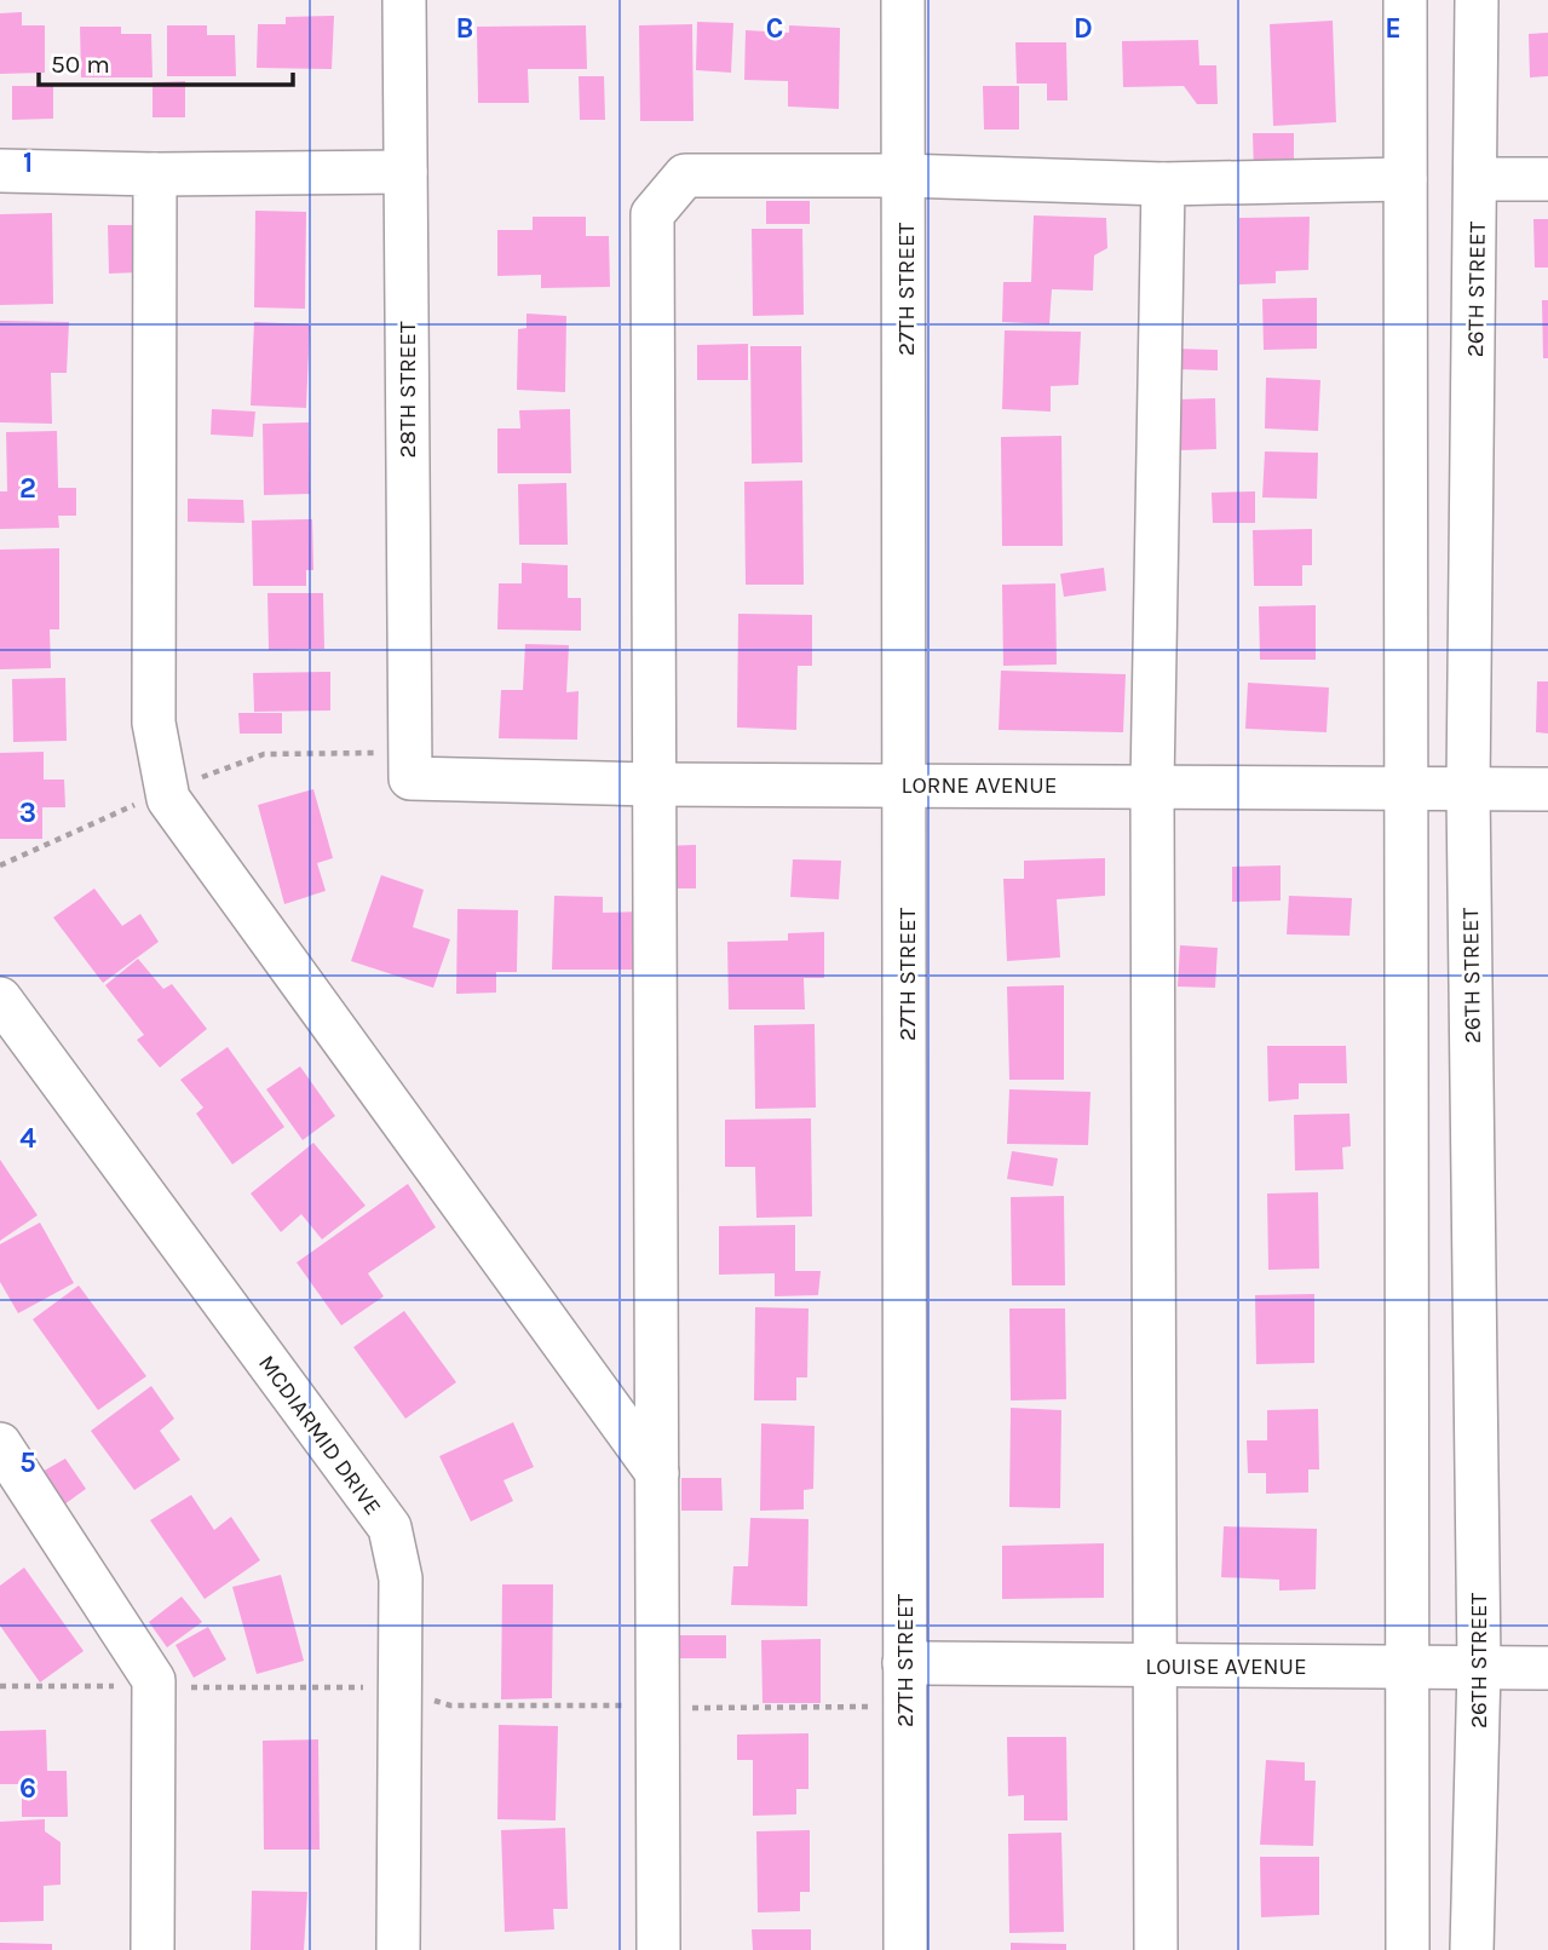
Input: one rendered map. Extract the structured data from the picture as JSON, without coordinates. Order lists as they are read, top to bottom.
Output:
{
  "streets": {
    "street": [
      "27TH STREET",
      "26TH STREET",
      "28TH STREET",
      "LORNE AVENUE",
      "MCDIARMID DRIVE",
      "LOUISE AVENUE"
    ]
  },
  "crossings": [
    ["27TH STREET", "LORNE AVENUE"],
    ["27TH STREET", "LOUISE AVENUE"],
    ["26TH STREET", "LORNE AVENUE"],
    ["26TH STREET", "LOUISE AVENUE"],
    ["28TH STREET", "LORNE AVENUE"]
  ],
  "scale_bar": "50 m",
  "grid": {
    "columns": [
      "B",
      "C",
      "D",
      "E"
    ],
    "rows": [
      "1",
      "2",
      "3",
      "4",
      "5",
      "6"
    ]
  }
}
